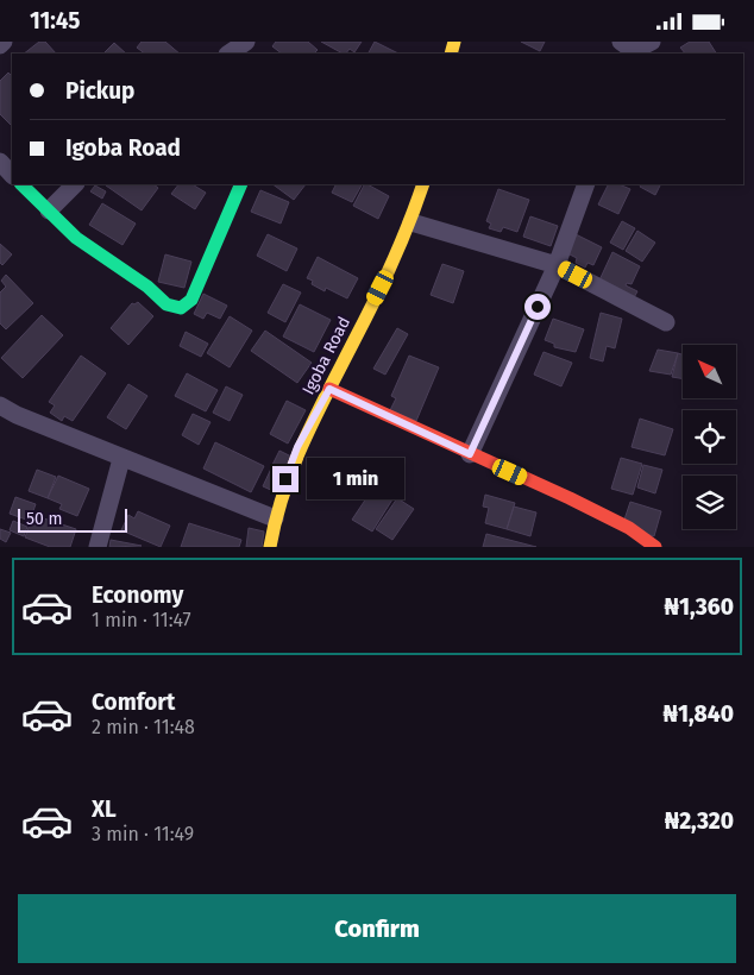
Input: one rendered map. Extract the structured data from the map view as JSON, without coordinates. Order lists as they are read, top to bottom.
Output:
{
  "streets": {
    "street": ["Igoba Road"]
  },
  "scale_bar": "50 m",
  "north": "top left",
  "page": {
    "status": "11:45",
    "banner": ["Pickup", "Igoba Road"],
    "bubble": "1 min",
    "scale": "50 m",
    "list": [
      {
        "name": "Economy",
        "note": "1 min · 11:47",
        "value": "₦1,360"
      },
      {
        "name": "Comfort",
        "note": "2 min · 11:48",
        "value": "₦1,840"
      },
      {
        "name": "XL",
        "note": "3 min · 11:49",
        "value": "₦2,320"
      }
    ],
    "buttons": "Confirm"
  }
}
